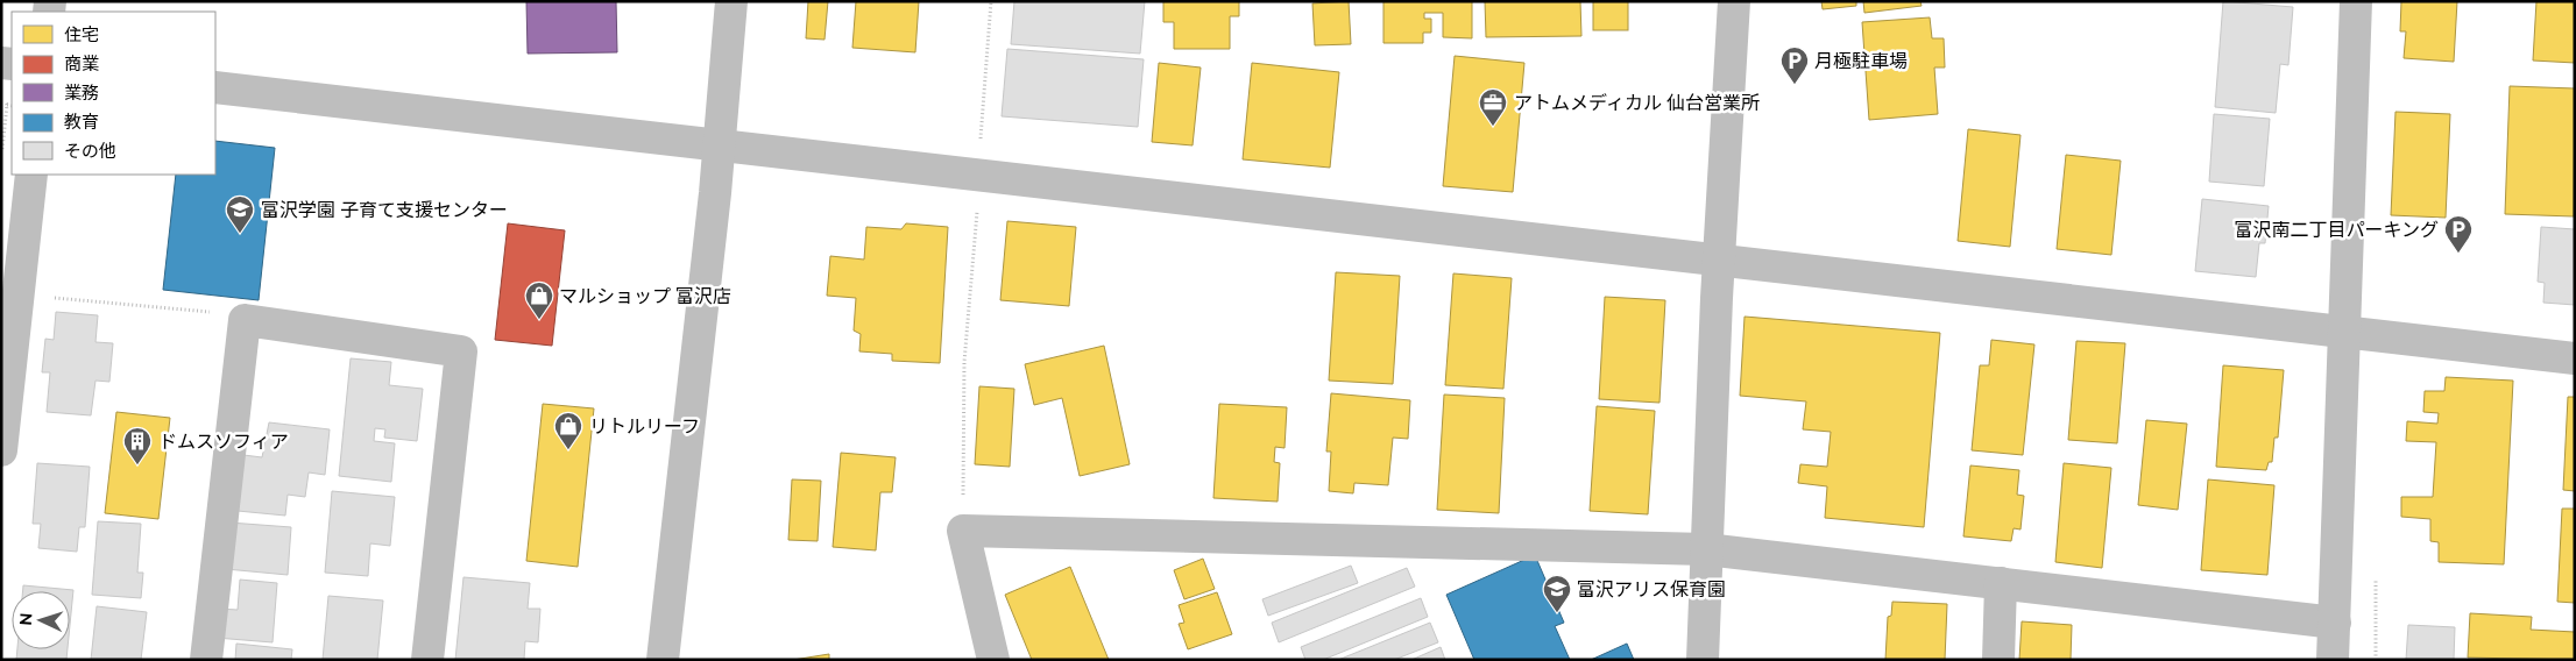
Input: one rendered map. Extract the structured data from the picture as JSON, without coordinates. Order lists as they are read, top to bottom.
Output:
{
  "places": {
    "parking": ["月極駐車場", "富沢南二丁目パーキング"],
    "office": ["アトムメディカル 仙台営業所"],
    "school or university": ["富沢学園 子育て支援センター", "富沢アリス保育園"],
    "shop": ["マルショップ 富沢店", "リトルリーフ"],
    "building": ["ドムスソフィア"]
  },
  "legend": [
    "住宅",
    "商業",
    "業務",
    "教育",
    "その他"
  ],
  "north": "left"
}
